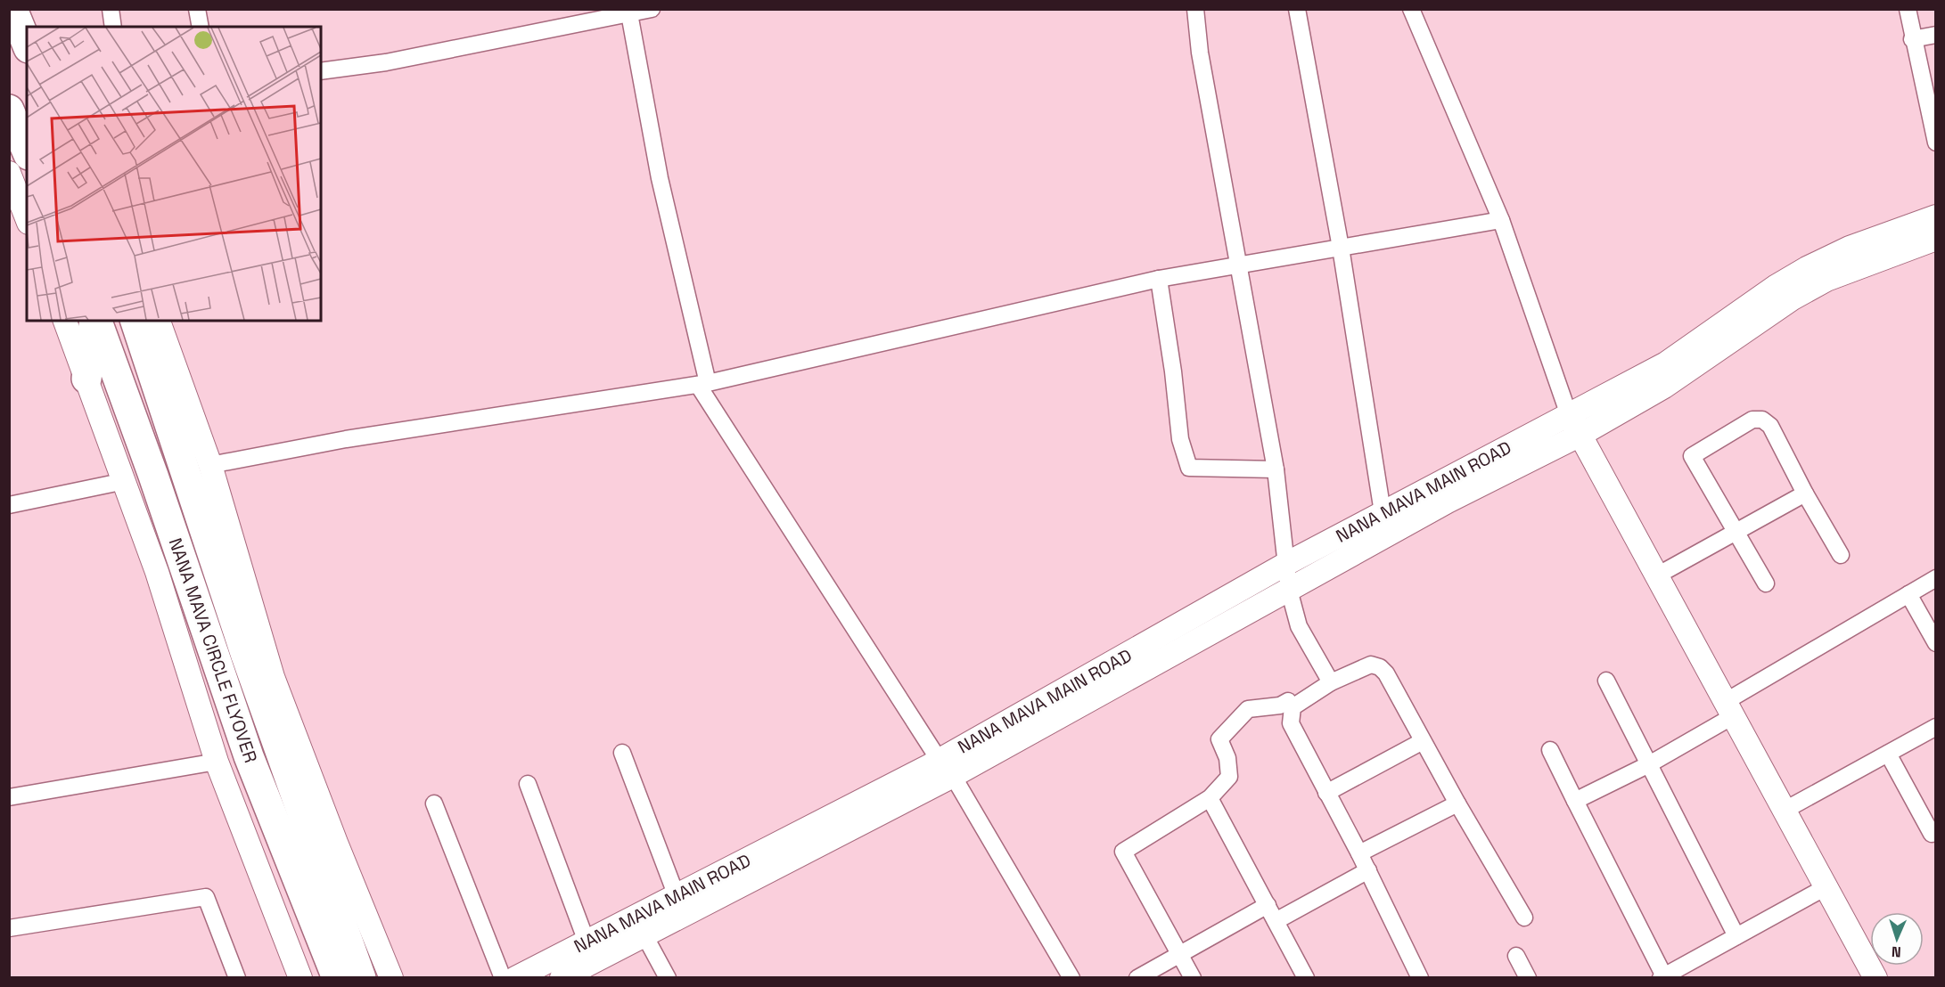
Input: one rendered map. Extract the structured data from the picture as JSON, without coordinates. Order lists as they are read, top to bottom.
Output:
{
  "streets": {
    "highway": ["NANA MAVA CIRCLE FLYOVER"],
    "street": ["NANA MAVA MAIN ROAD"]
  },
  "north": "bottom"
}
